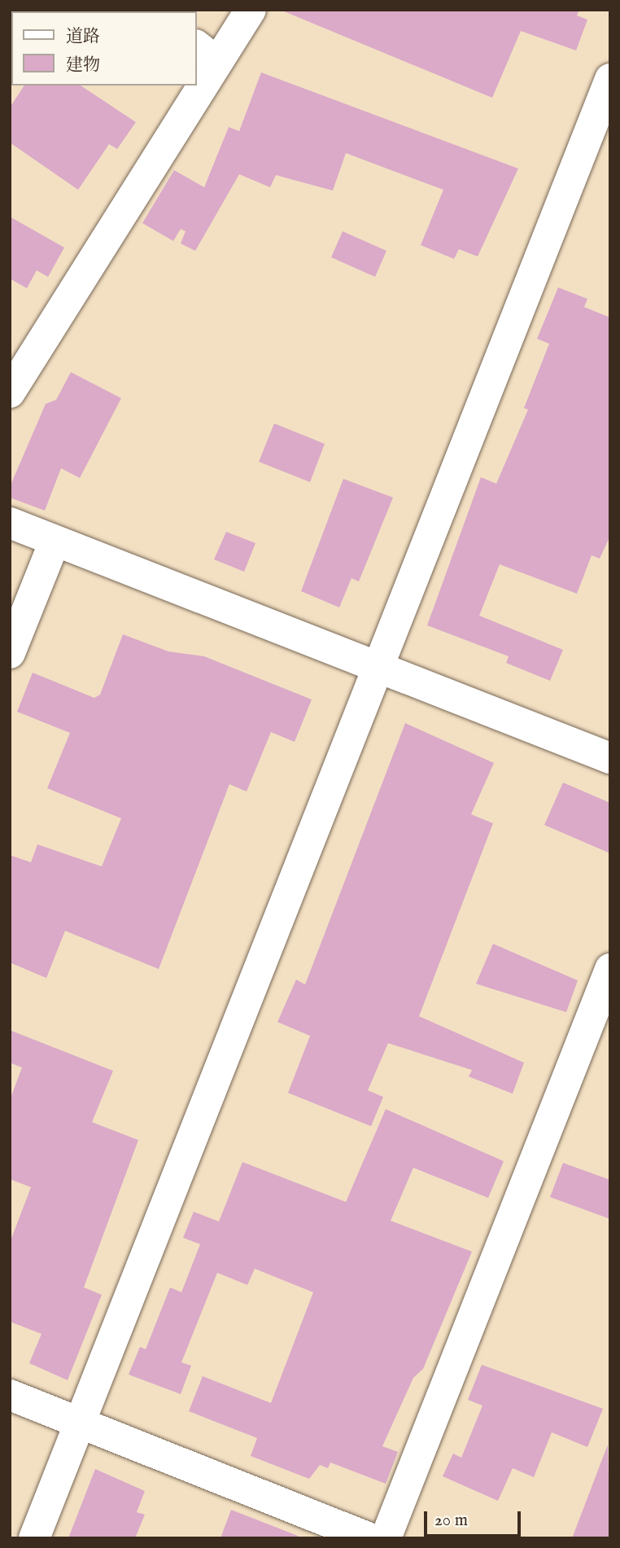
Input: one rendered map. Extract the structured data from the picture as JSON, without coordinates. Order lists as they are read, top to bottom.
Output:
{
  "legend": ["道路", "建物"],
  "scale_bar": "20 m"
}
